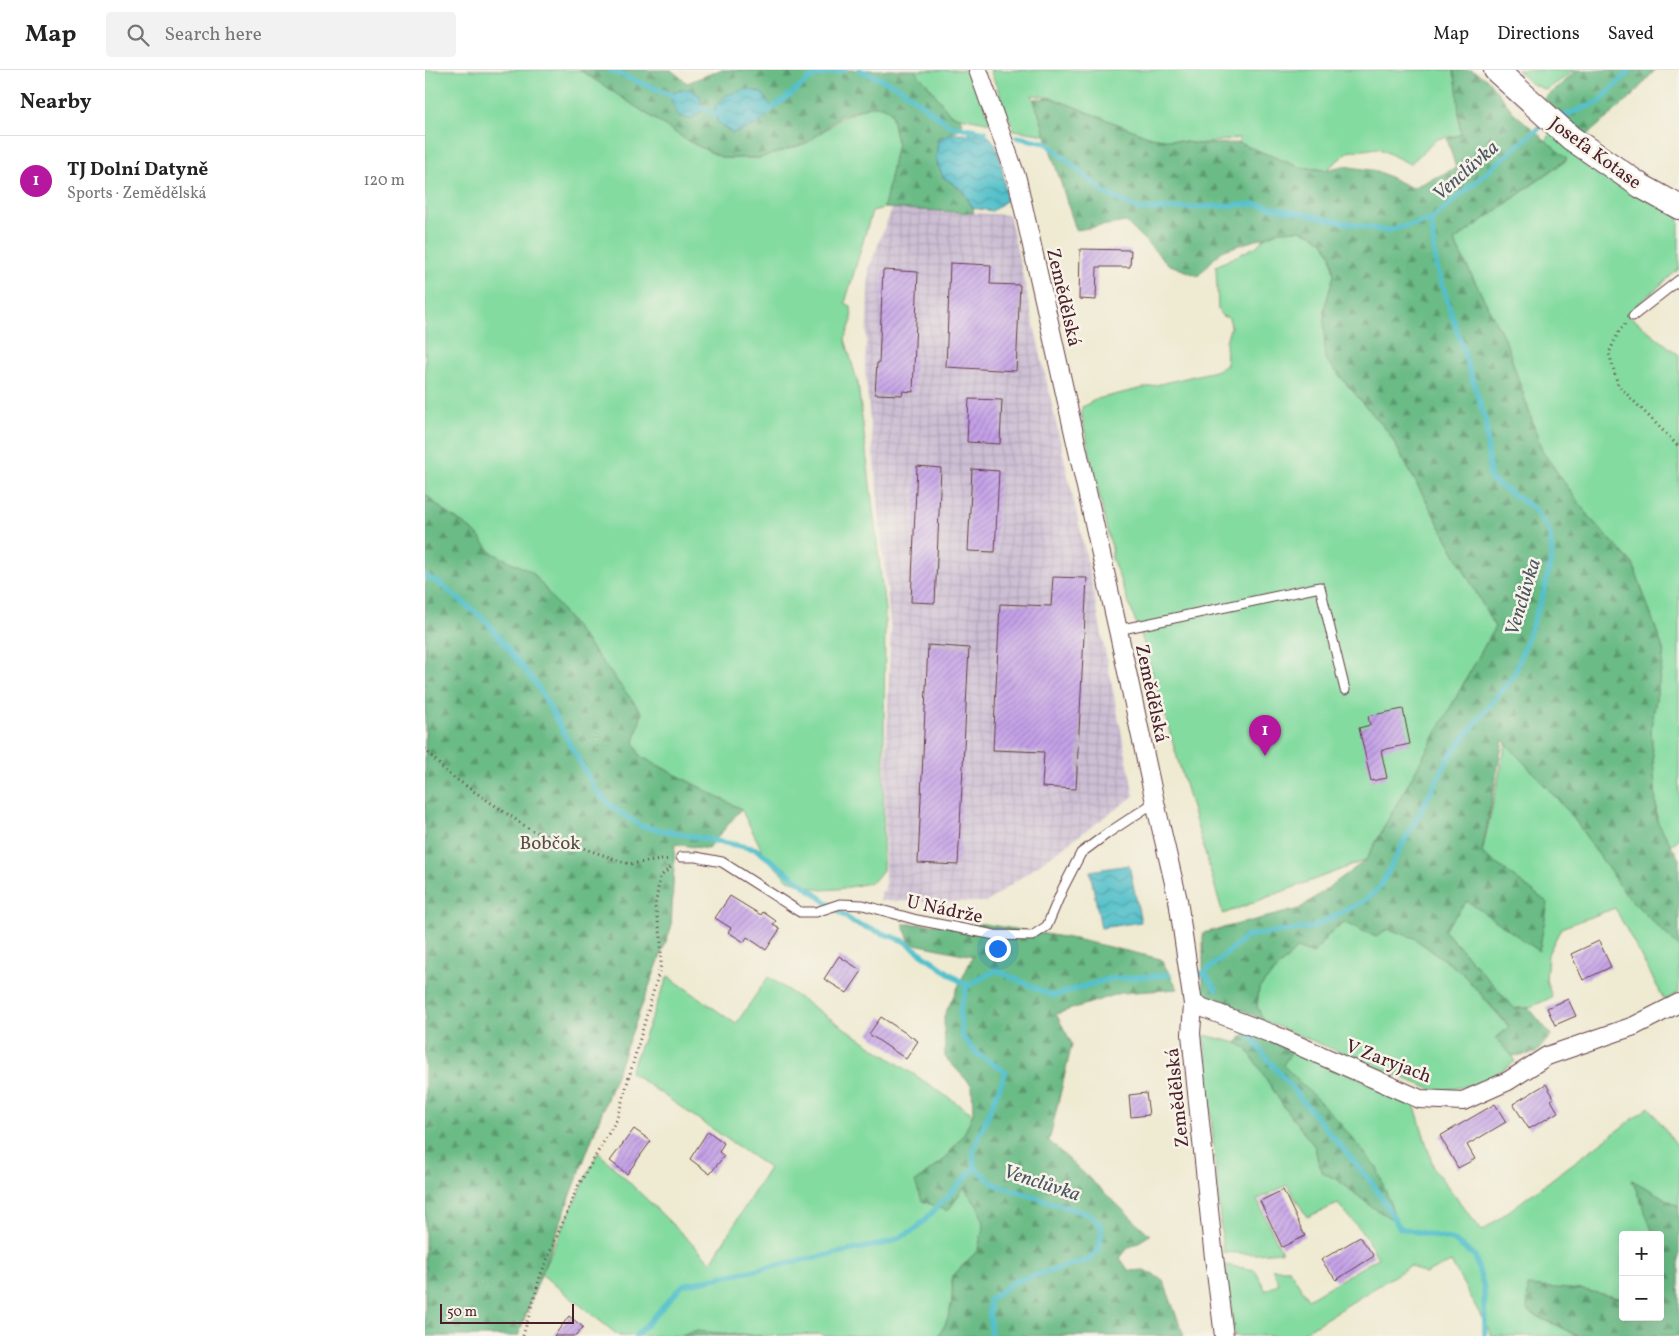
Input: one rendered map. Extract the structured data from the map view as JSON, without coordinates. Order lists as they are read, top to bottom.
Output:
{
  "streets": {
    "street": ["Josefa Kotase", "Zemědělská", "V Zaryjach"],
    "lane": ["U Nádrže"]
  },
  "crossings": [
    ["Zemědělská", "U Nádrže"],
    ["Zemědělská", "V Zaryjach"]
  ],
  "water": ["Venclůvka"],
  "parks": ["Bobčok"],
  "scale_bar": "50 m",
  "page": {
    "header": "Map",
    "search": "Search here",
    "nav": ["Map", "Directions", "Saved"],
    "heading": "Nearby",
    "list": [
      {
        "mark": "1",
        "name": "TJ Dolní Datyně",
        "note": "Sports · Zemědělská",
        "value": "120 m"
      }
    ],
    "pins": "1",
    "map_buttons": ["+", "−"],
    "scale": "50 m"
  }
}
